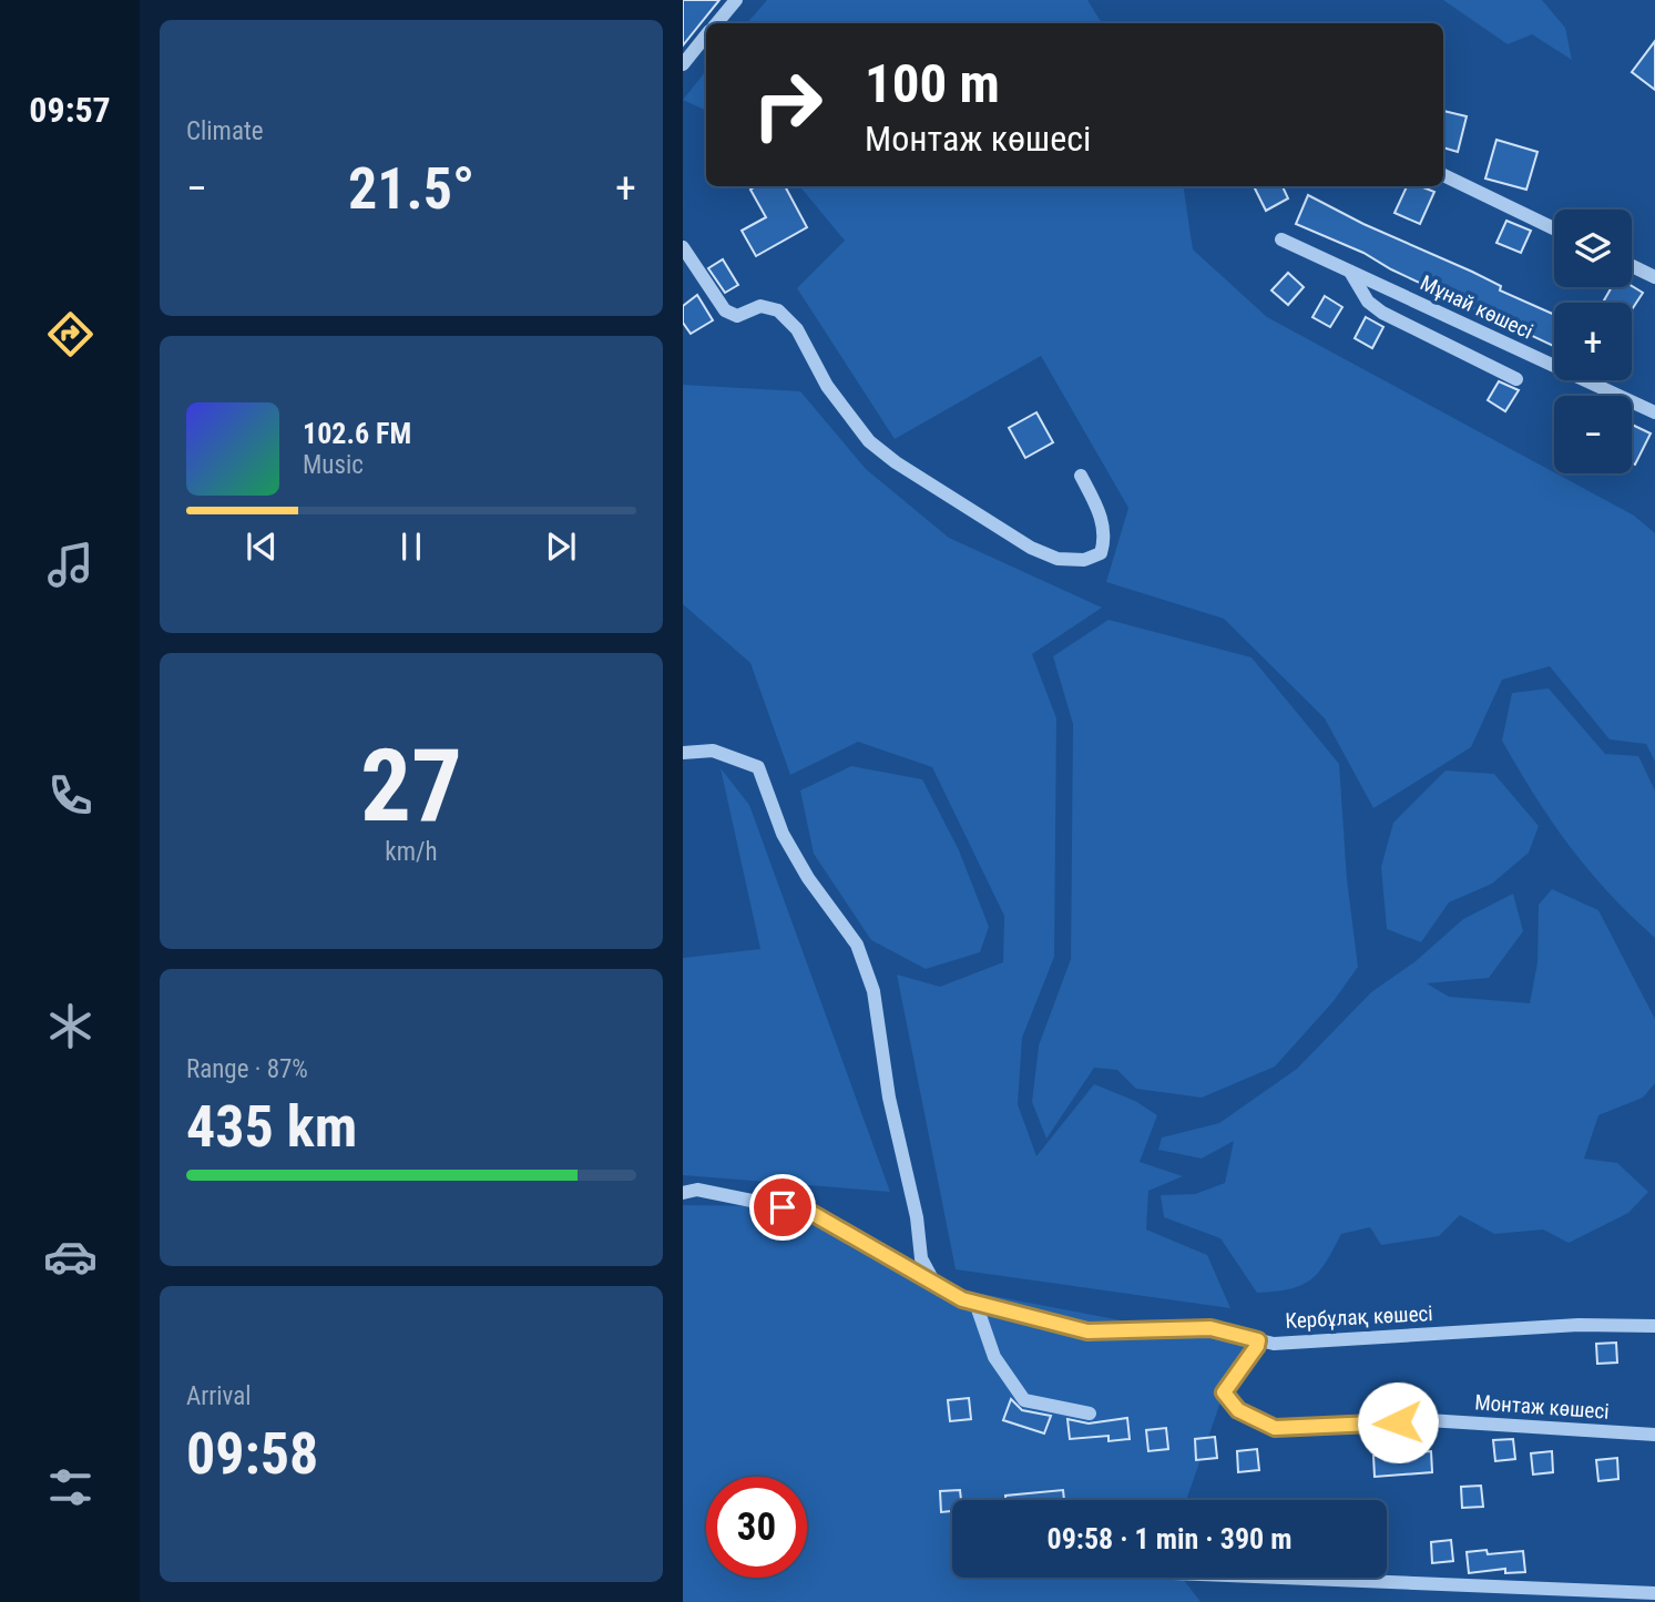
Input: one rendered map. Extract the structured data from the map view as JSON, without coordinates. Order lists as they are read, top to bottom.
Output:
{
  "streets": {
    "street": ["Мұнай көшесі", "Кербұлақ көшесі", "Монтаж көшесі"]
  },
  "crossings": [
    ["Кербұлақ көшесі", "Монтаж көшесі"]
  ],
  "page": {
    "tabs": "09:57",
    "tile": [
      "Climate",
      ["27", "km/h"],
      ["Range · 87%", "435 km"],
      ["Arrival", "09:58"]
    ],
    "turn": ["100 m", "Монтаж көшесі"],
    "heat": ["−", "21.5°", "+"],
    "map_buttons": ["+", "−"],
    "song": ["102.6 FM", "Music"],
    "limit": "30",
    "trip": "09:58 · 1 min · 390 m"
  }
}
